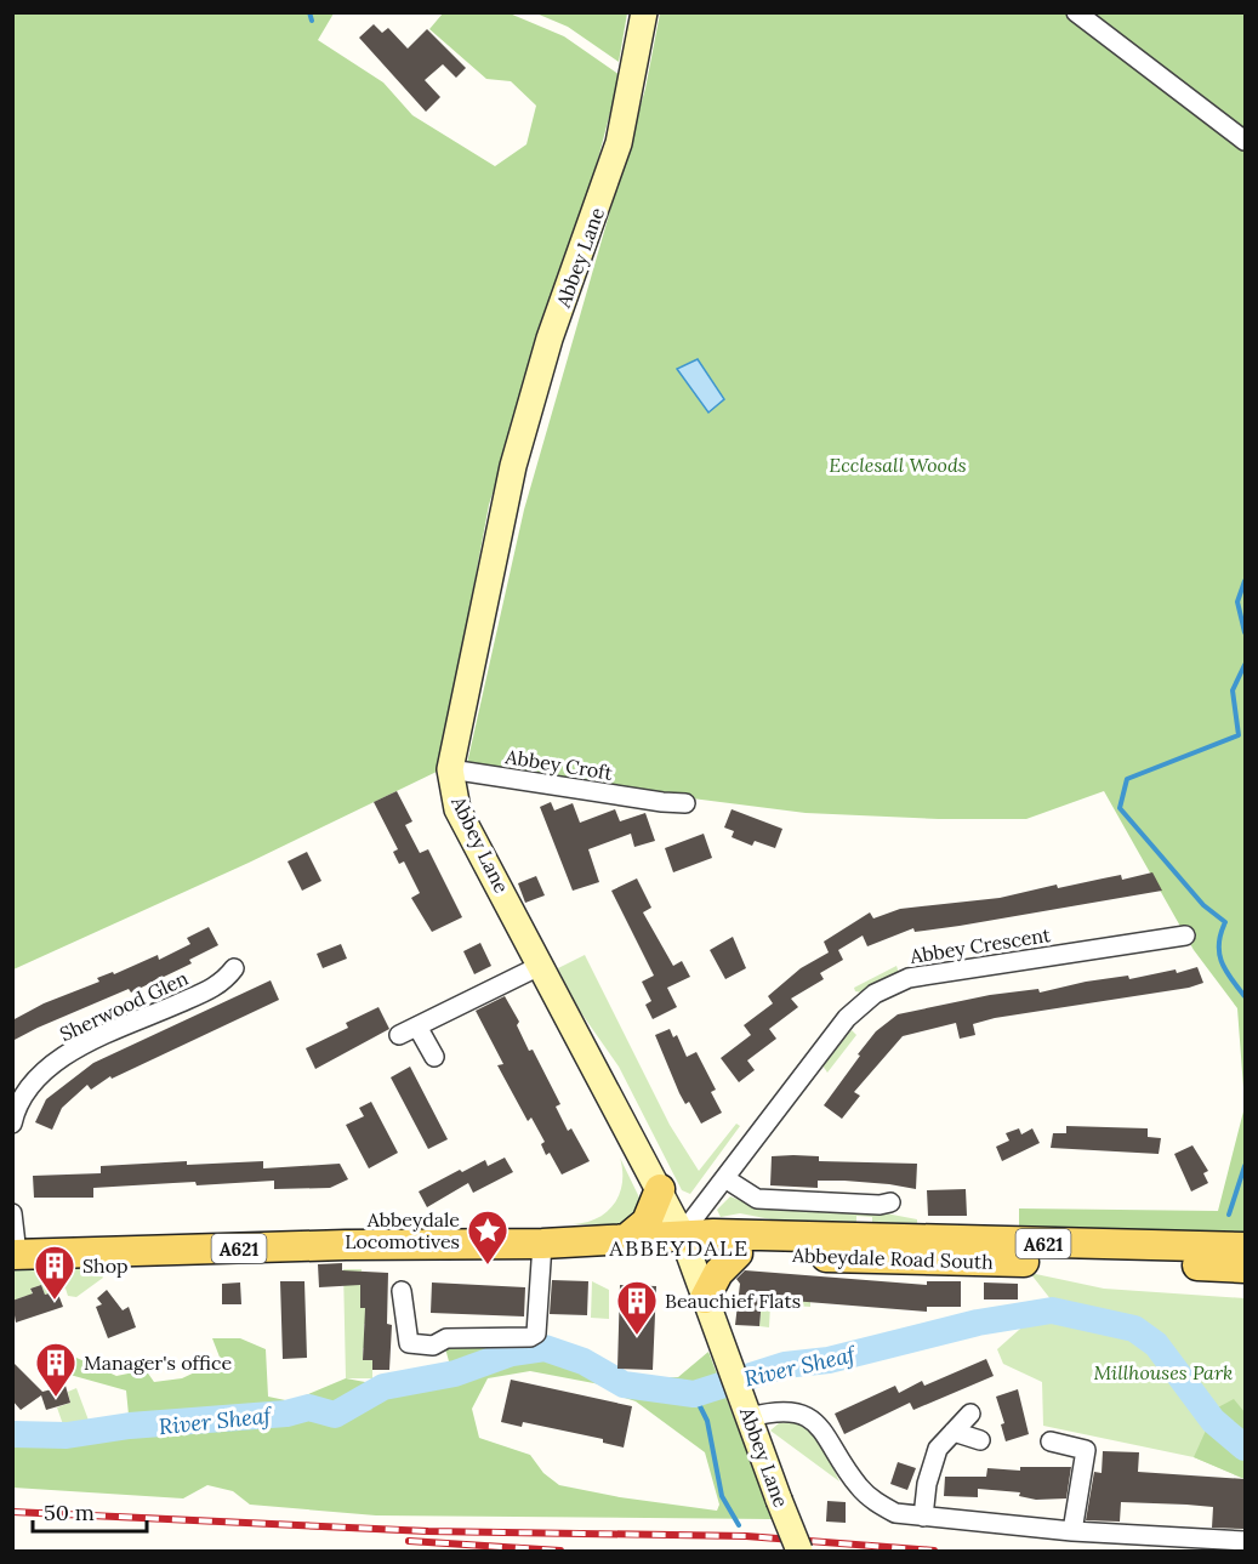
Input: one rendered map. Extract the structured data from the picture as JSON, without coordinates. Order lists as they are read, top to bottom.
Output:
{
  "streets": {
    "main road": ["Abbey Lane", "A621", "Abbeydale Road South"],
    "street": ["Abbey Croft", "Abbey Crescent", "Sherwood Glen"]
  },
  "crossings": [
    ["Abbey Lane", "Abbey Croft"],
    ["Abbey Lane", "Abbey Crescent"],
    ["Abbey Lane", "Abbeydale Road South"],
    ["Abbey Crescent", "Abbeydale Road South"]
  ],
  "districts": ["ABBEYDALE"],
  "water": ["River Sheaf"],
  "parks": ["Ecclesall Woods", "Millhouses Park"],
  "places": {
    "place": ["Abbeydale Locomotives"],
    "building": ["Shop", "Beauchief Flats", "Manager's office"]
  },
  "scale_bar": "50 m"
}
